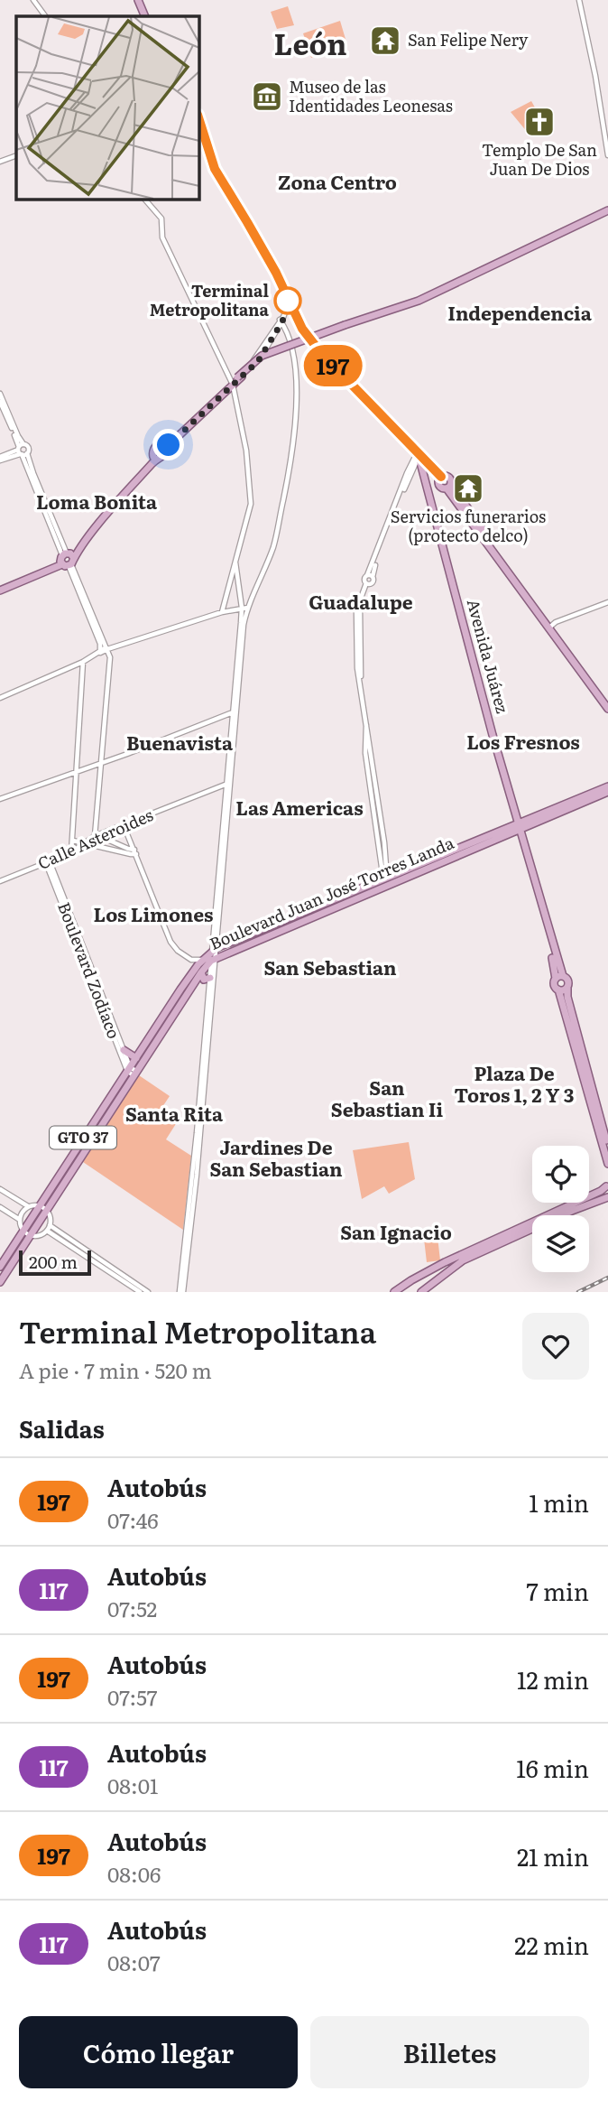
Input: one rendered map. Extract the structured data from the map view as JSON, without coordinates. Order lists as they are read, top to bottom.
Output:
{
  "streets": {
    "main road": ["Avenida Juárez", "Boulevard Juan José Torres Landa", "GTO 37"],
    "street": ["Calle Asteroides", "Boulevard Zodíaco"]
  },
  "crossings": [
    ["Avenida Juárez", "Boulevard Juan José Torres Landa"],
    ["Calle Asteroides", "Boulevard Zodíaco"],
    ["Boulevard Juan José Torres Landa", "Boulevard Zodíaco"]
  ],
  "districts": [
    "León",
    "Zona Centro",
    "Independencia",
    "Loma Bonita",
    "Guadalupe",
    "Los Fresnos",
    "Buenavista",
    "Las Americas",
    "Los Limones",
    "San Sebastian",
    "Plaza De Toros 1, 2 Y 3",
    "San Sebastian Ii",
    "Santa Rita",
    "Jardines De San Sebastian",
    "San Ignacio"
  ],
  "places": {
    "temple": ["San Felipe Nery", "Servicios funerarios (protecto delco)"],
    "museum": ["Museo de las Identidades Leonesas"],
    "church": ["Templo De San Juan De Dios"],
    "other": ["Terminal Metropolitana"]
  },
  "lines": ["bus line 197"],
  "scale_bar": "200 m",
  "page": {
    "on_map": "197",
    "scale": "200 m",
    "heading": [
      ["Terminal Metropolitana", "A pie · 7 min · 520 m"],
      "Salidas"
    ],
    "list": [
      {
        "mark": "197",
        "name": "Autobús",
        "note": "07:46",
        "value": "1 min"
      },
      {
        "mark": "117",
        "name": "Autobús",
        "note": "07:52",
        "value": "7 min"
      },
      {
        "mark": "197",
        "name": "Autobús",
        "note": "07:57",
        "value": "12 min"
      },
      {
        "mark": "117",
        "name": "Autobús",
        "note": "08:01",
        "value": "16 min"
      },
      {
        "mark": "197",
        "name": "Autobús",
        "note": "08:06",
        "value": "21 min"
      },
      {
        "mark": "117",
        "name": "Autobús",
        "note": "08:07",
        "value": "22 min"
      }
    ],
    "buttons": ["Cómo llegar", "Billetes"]
  }
}
